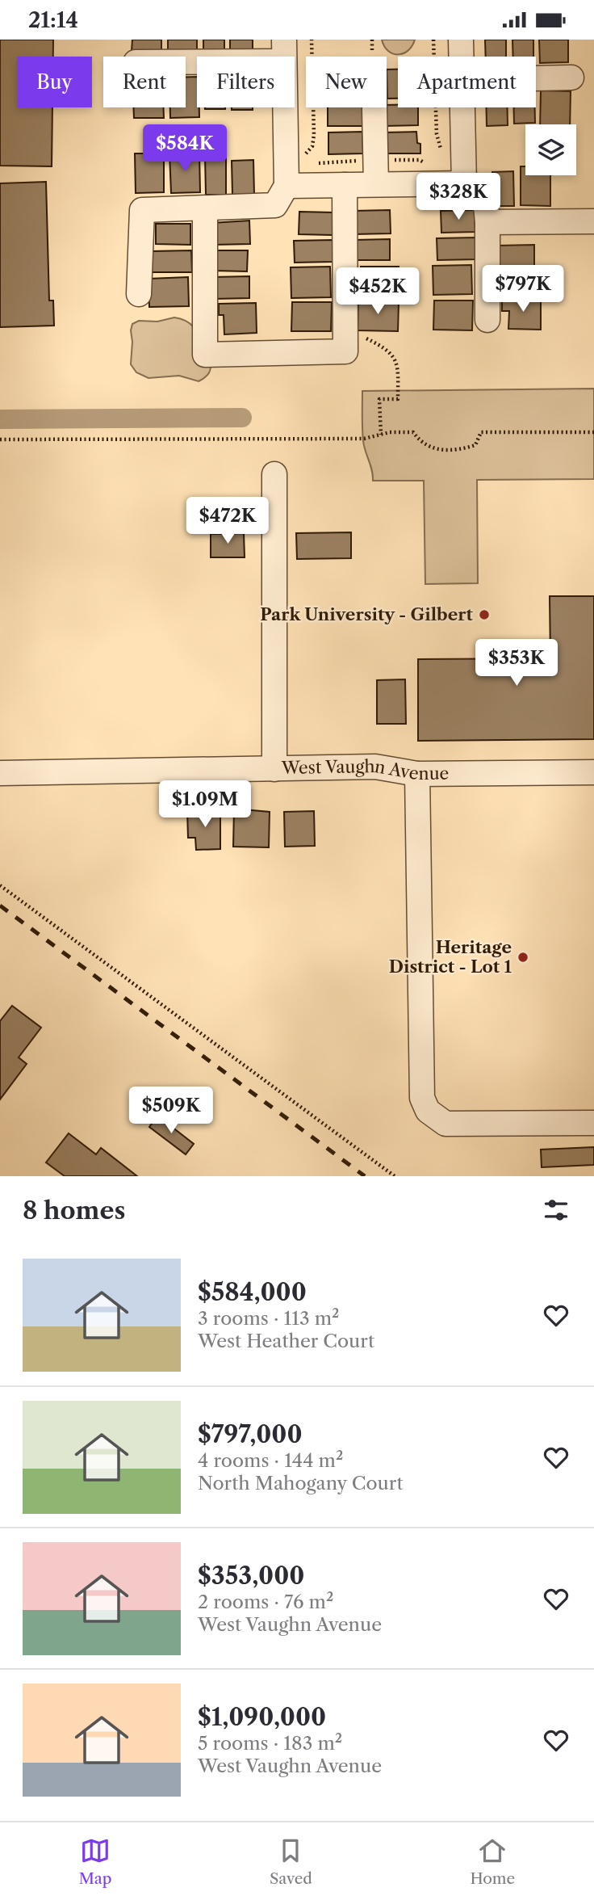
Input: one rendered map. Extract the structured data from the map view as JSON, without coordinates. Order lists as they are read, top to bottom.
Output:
{
  "streets": {
    "street": ["West Vaughn Avenue"]
  },
  "places": ["Park University - Gilbert", "Heritage District - Lot 1"],
  "page": {
    "status": "21:14",
    "chip": [
      "Buy",
      "Rent",
      "Filters",
      "New",
      "Apartment"
    ],
    "price": [
      "$584K",
      "$328K",
      "$797K",
      "$452K",
      "$472K",
      "$353K",
      "$1.09M",
      "$509K"
    ],
    "heading": "8 homes",
    "list": [
      {
        "name": "$584,000",
        "note": "3 rooms · 113 m² · West Heather Court"
      },
      {
        "name": "$797,000",
        "note": "4 rooms · 144 m² · North Mahogany Court"
      },
      {
        "name": "$353,000",
        "note": "2 rooms · 76 m² · West Vaughn Avenue"
      },
      {
        "name": "$1,090,000",
        "note": "5 rooms · 183 m² · West Vaughn Avenue"
      }
    ],
    "tabs": ["Map", "Saved", "Home"]
  }
}
